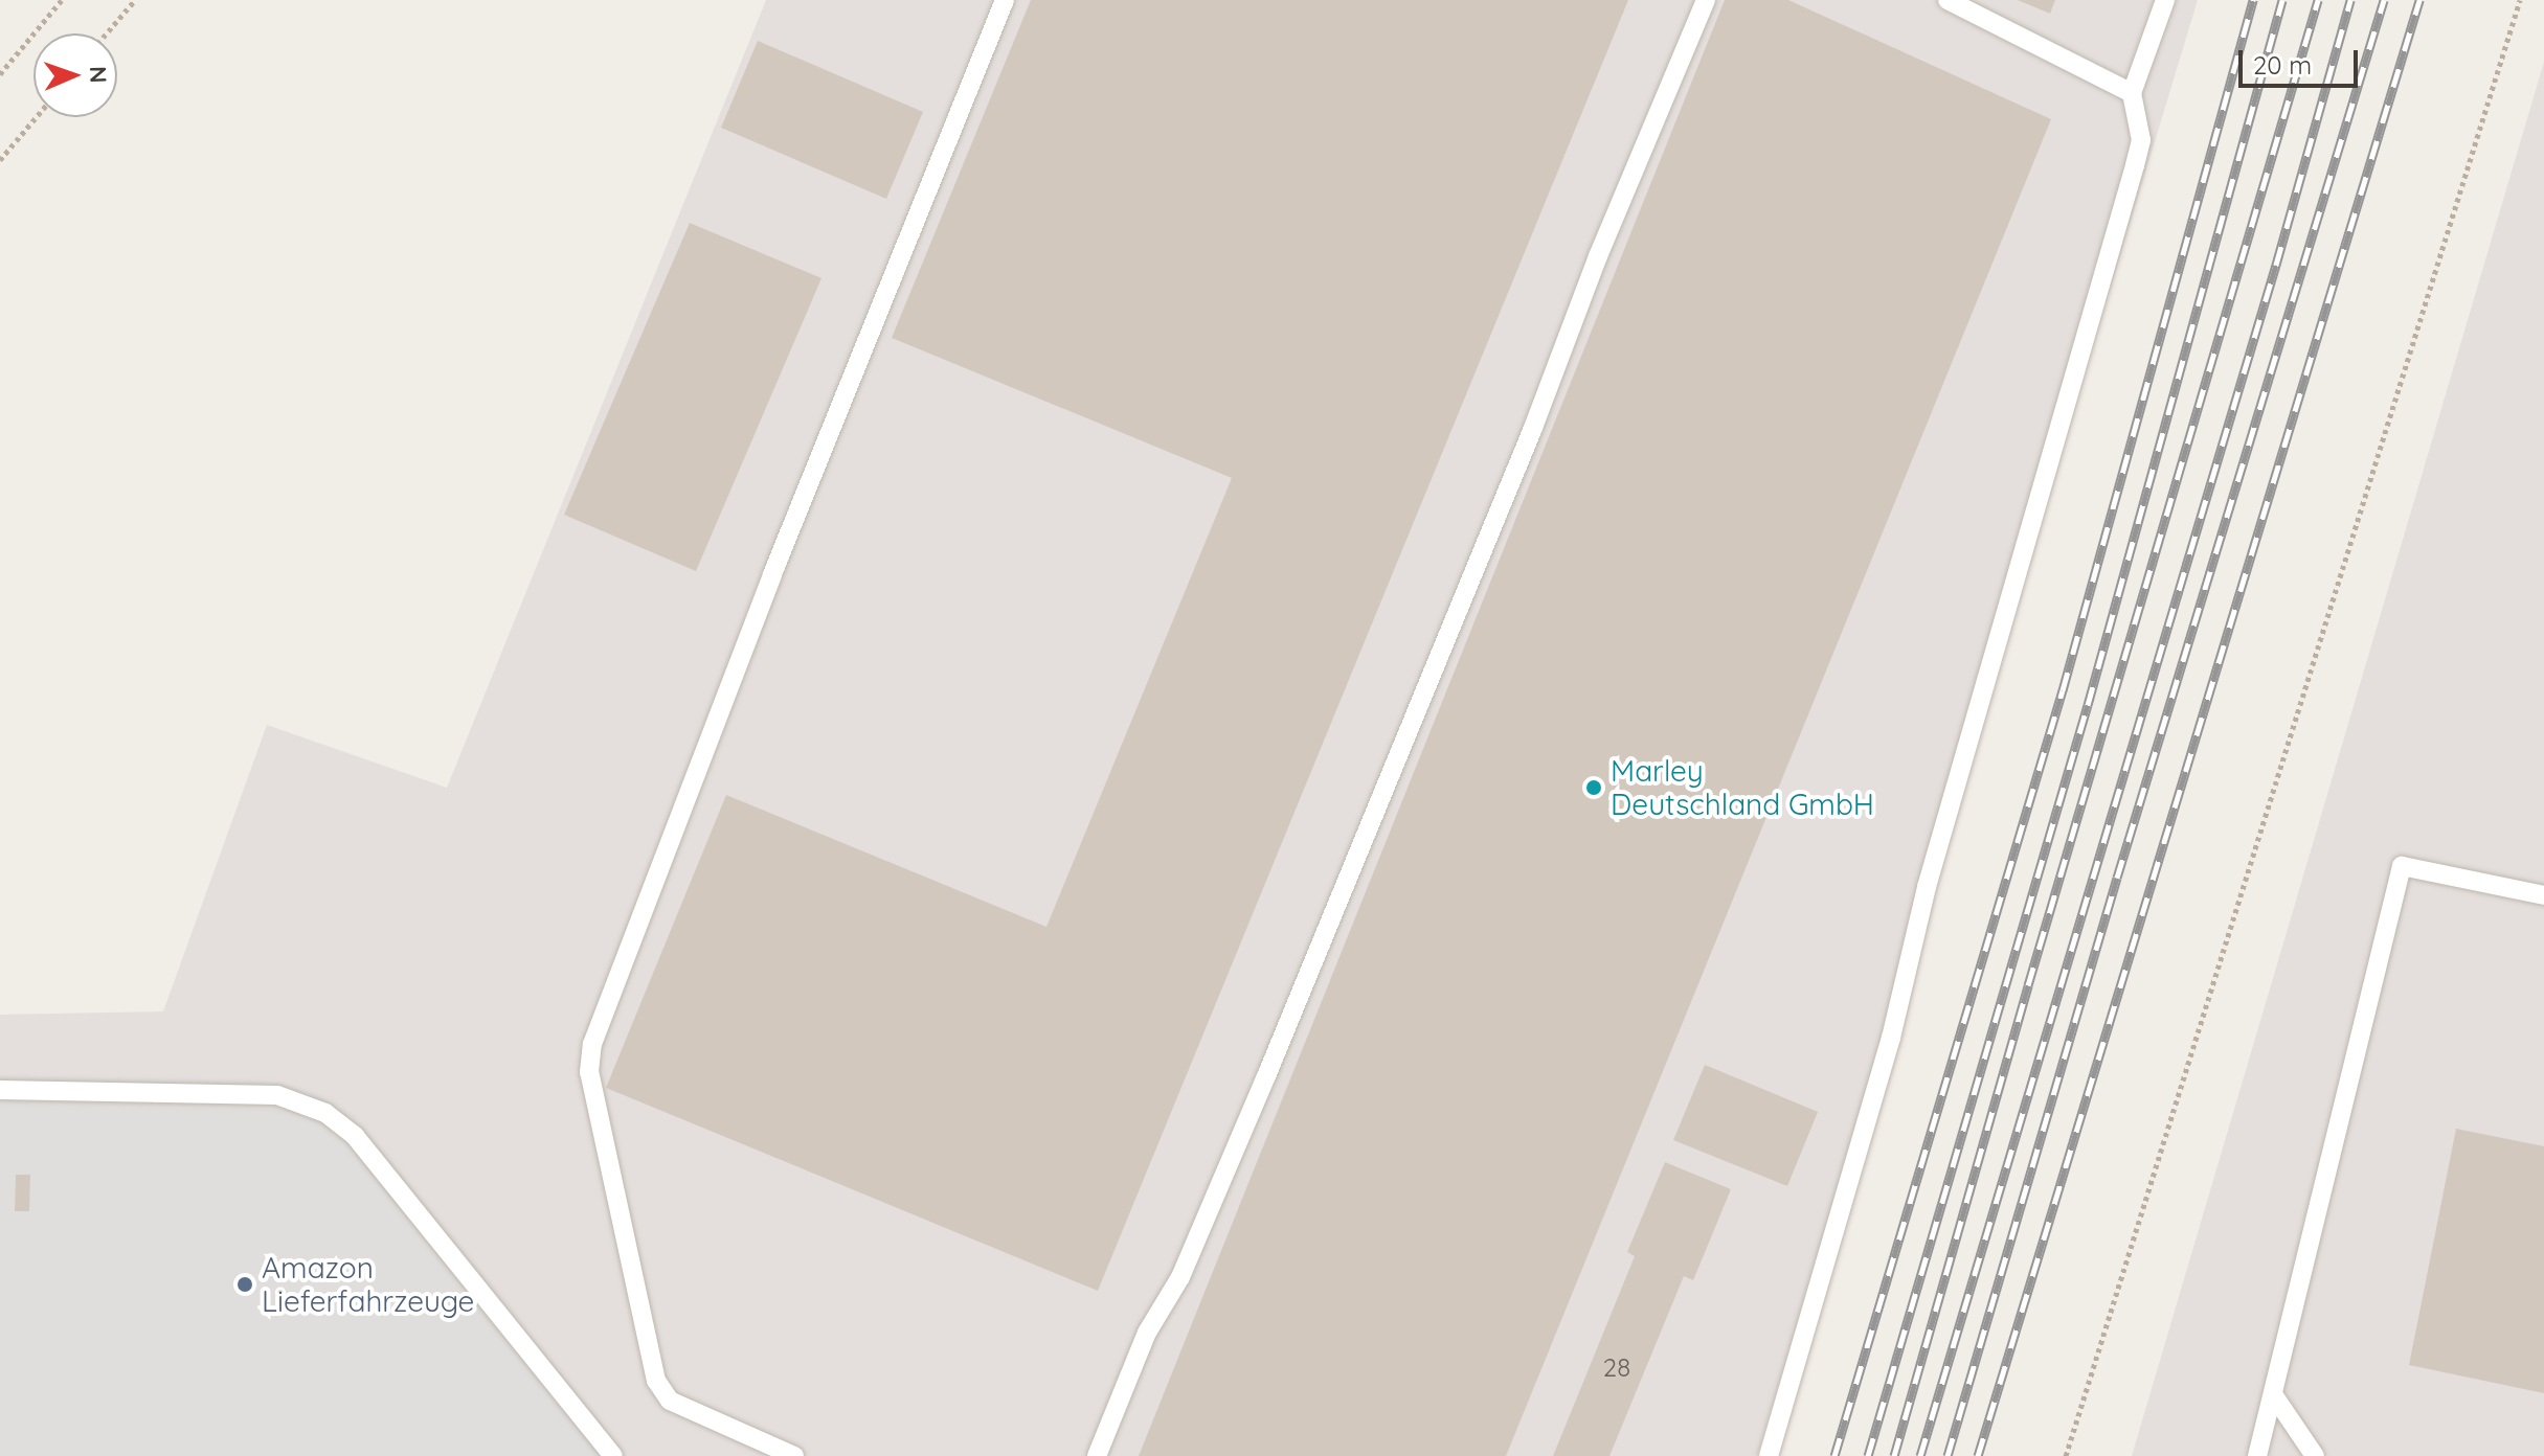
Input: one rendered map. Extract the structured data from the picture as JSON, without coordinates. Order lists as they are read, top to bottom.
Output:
{
  "places": ["Marley Deutschland GmbH", "Amazon Lieferfahrzeuge"],
  "house_numbers": ["28"],
  "scale_bar": "20 m",
  "north": "right"
}
